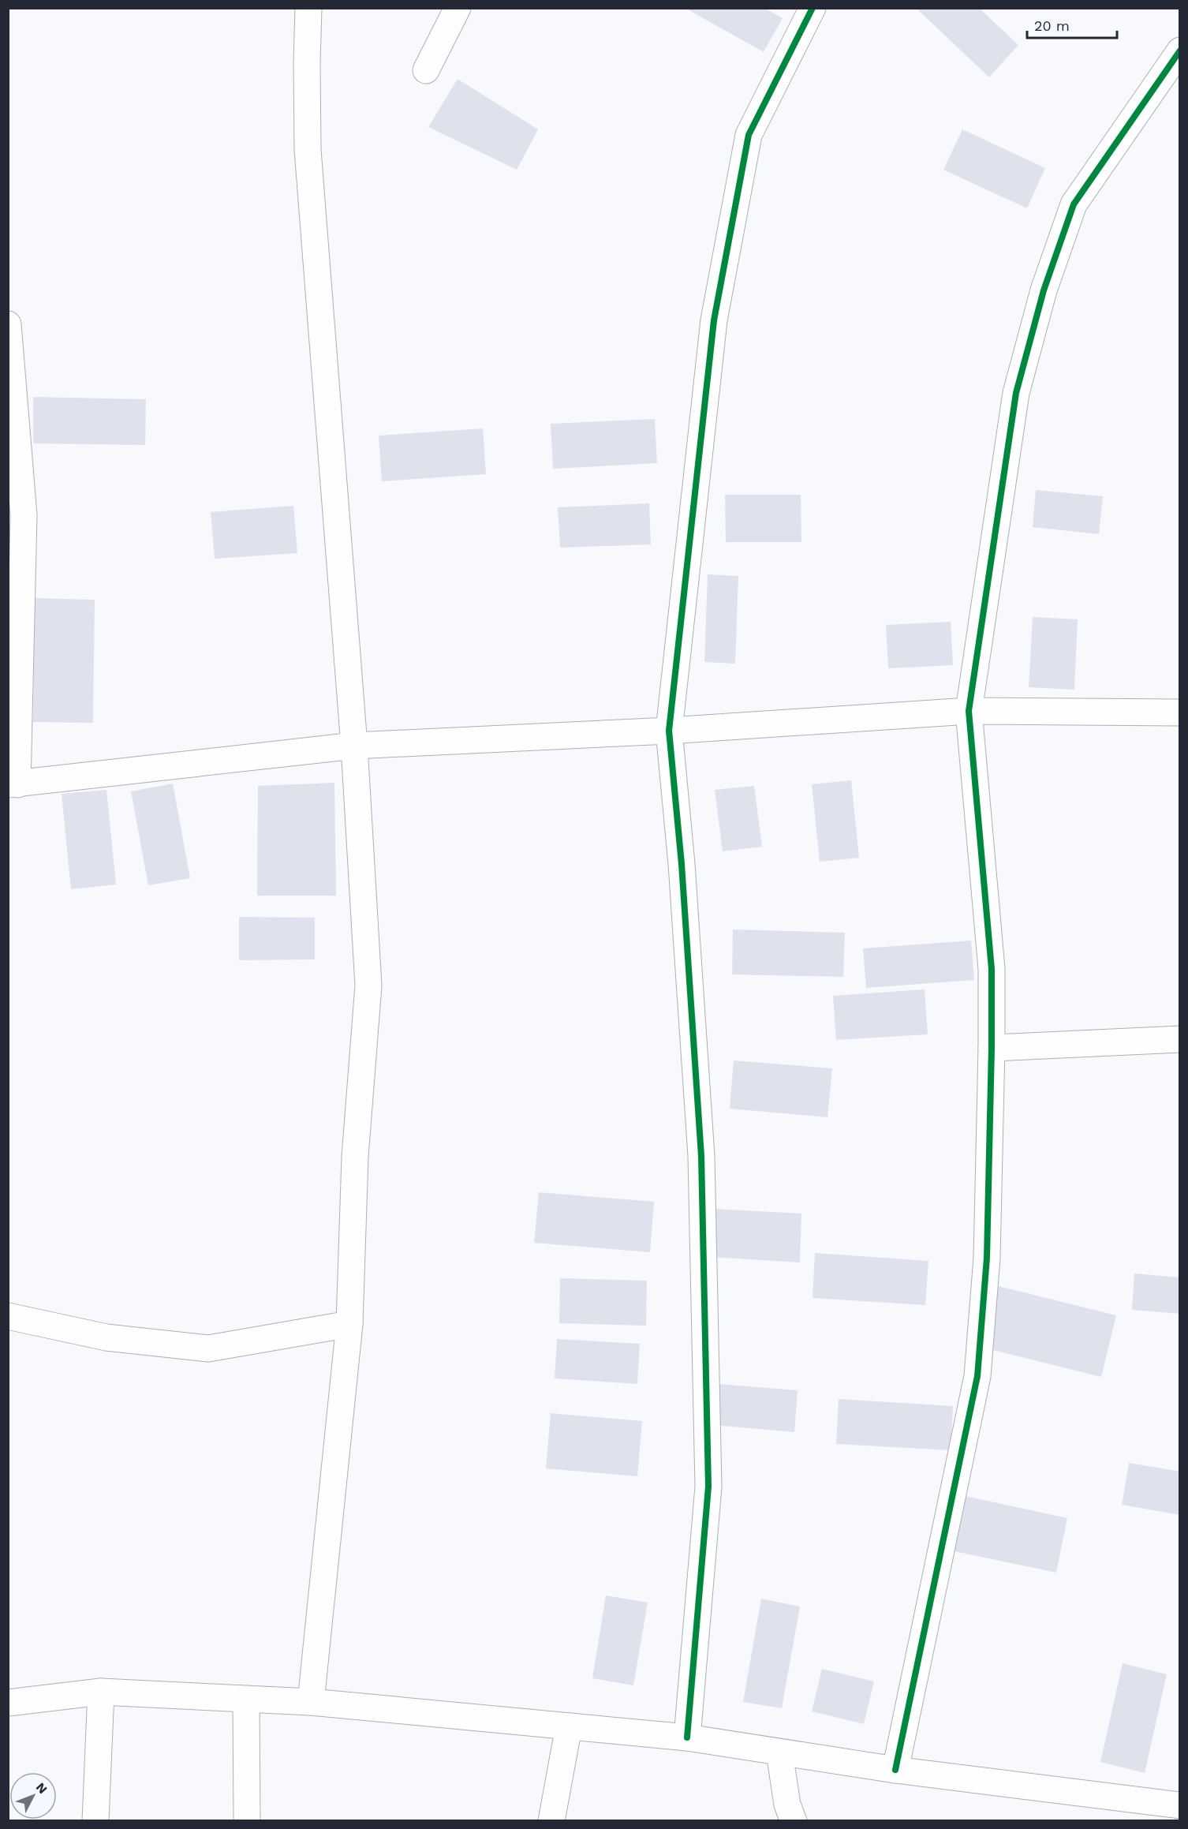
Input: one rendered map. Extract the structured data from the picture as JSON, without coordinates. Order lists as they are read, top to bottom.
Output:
{
  "scale_bar": "20 m",
  "north": "top right"
}
